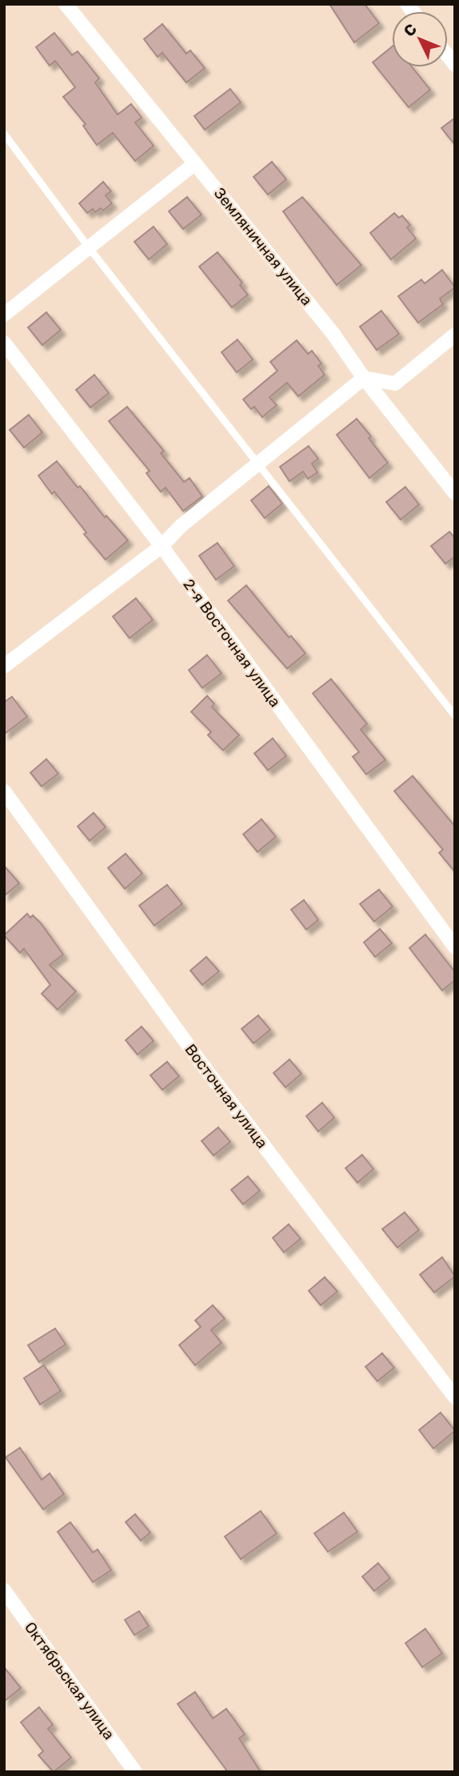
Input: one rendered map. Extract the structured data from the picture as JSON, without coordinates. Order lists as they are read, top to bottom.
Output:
{
  "streets": {
    "street": [
      "Земляничная улица",
      "2-я Восточная улица",
      "Восточная улица",
      "Октябрьская улица"
    ]
  },
  "north": "top left"
}
